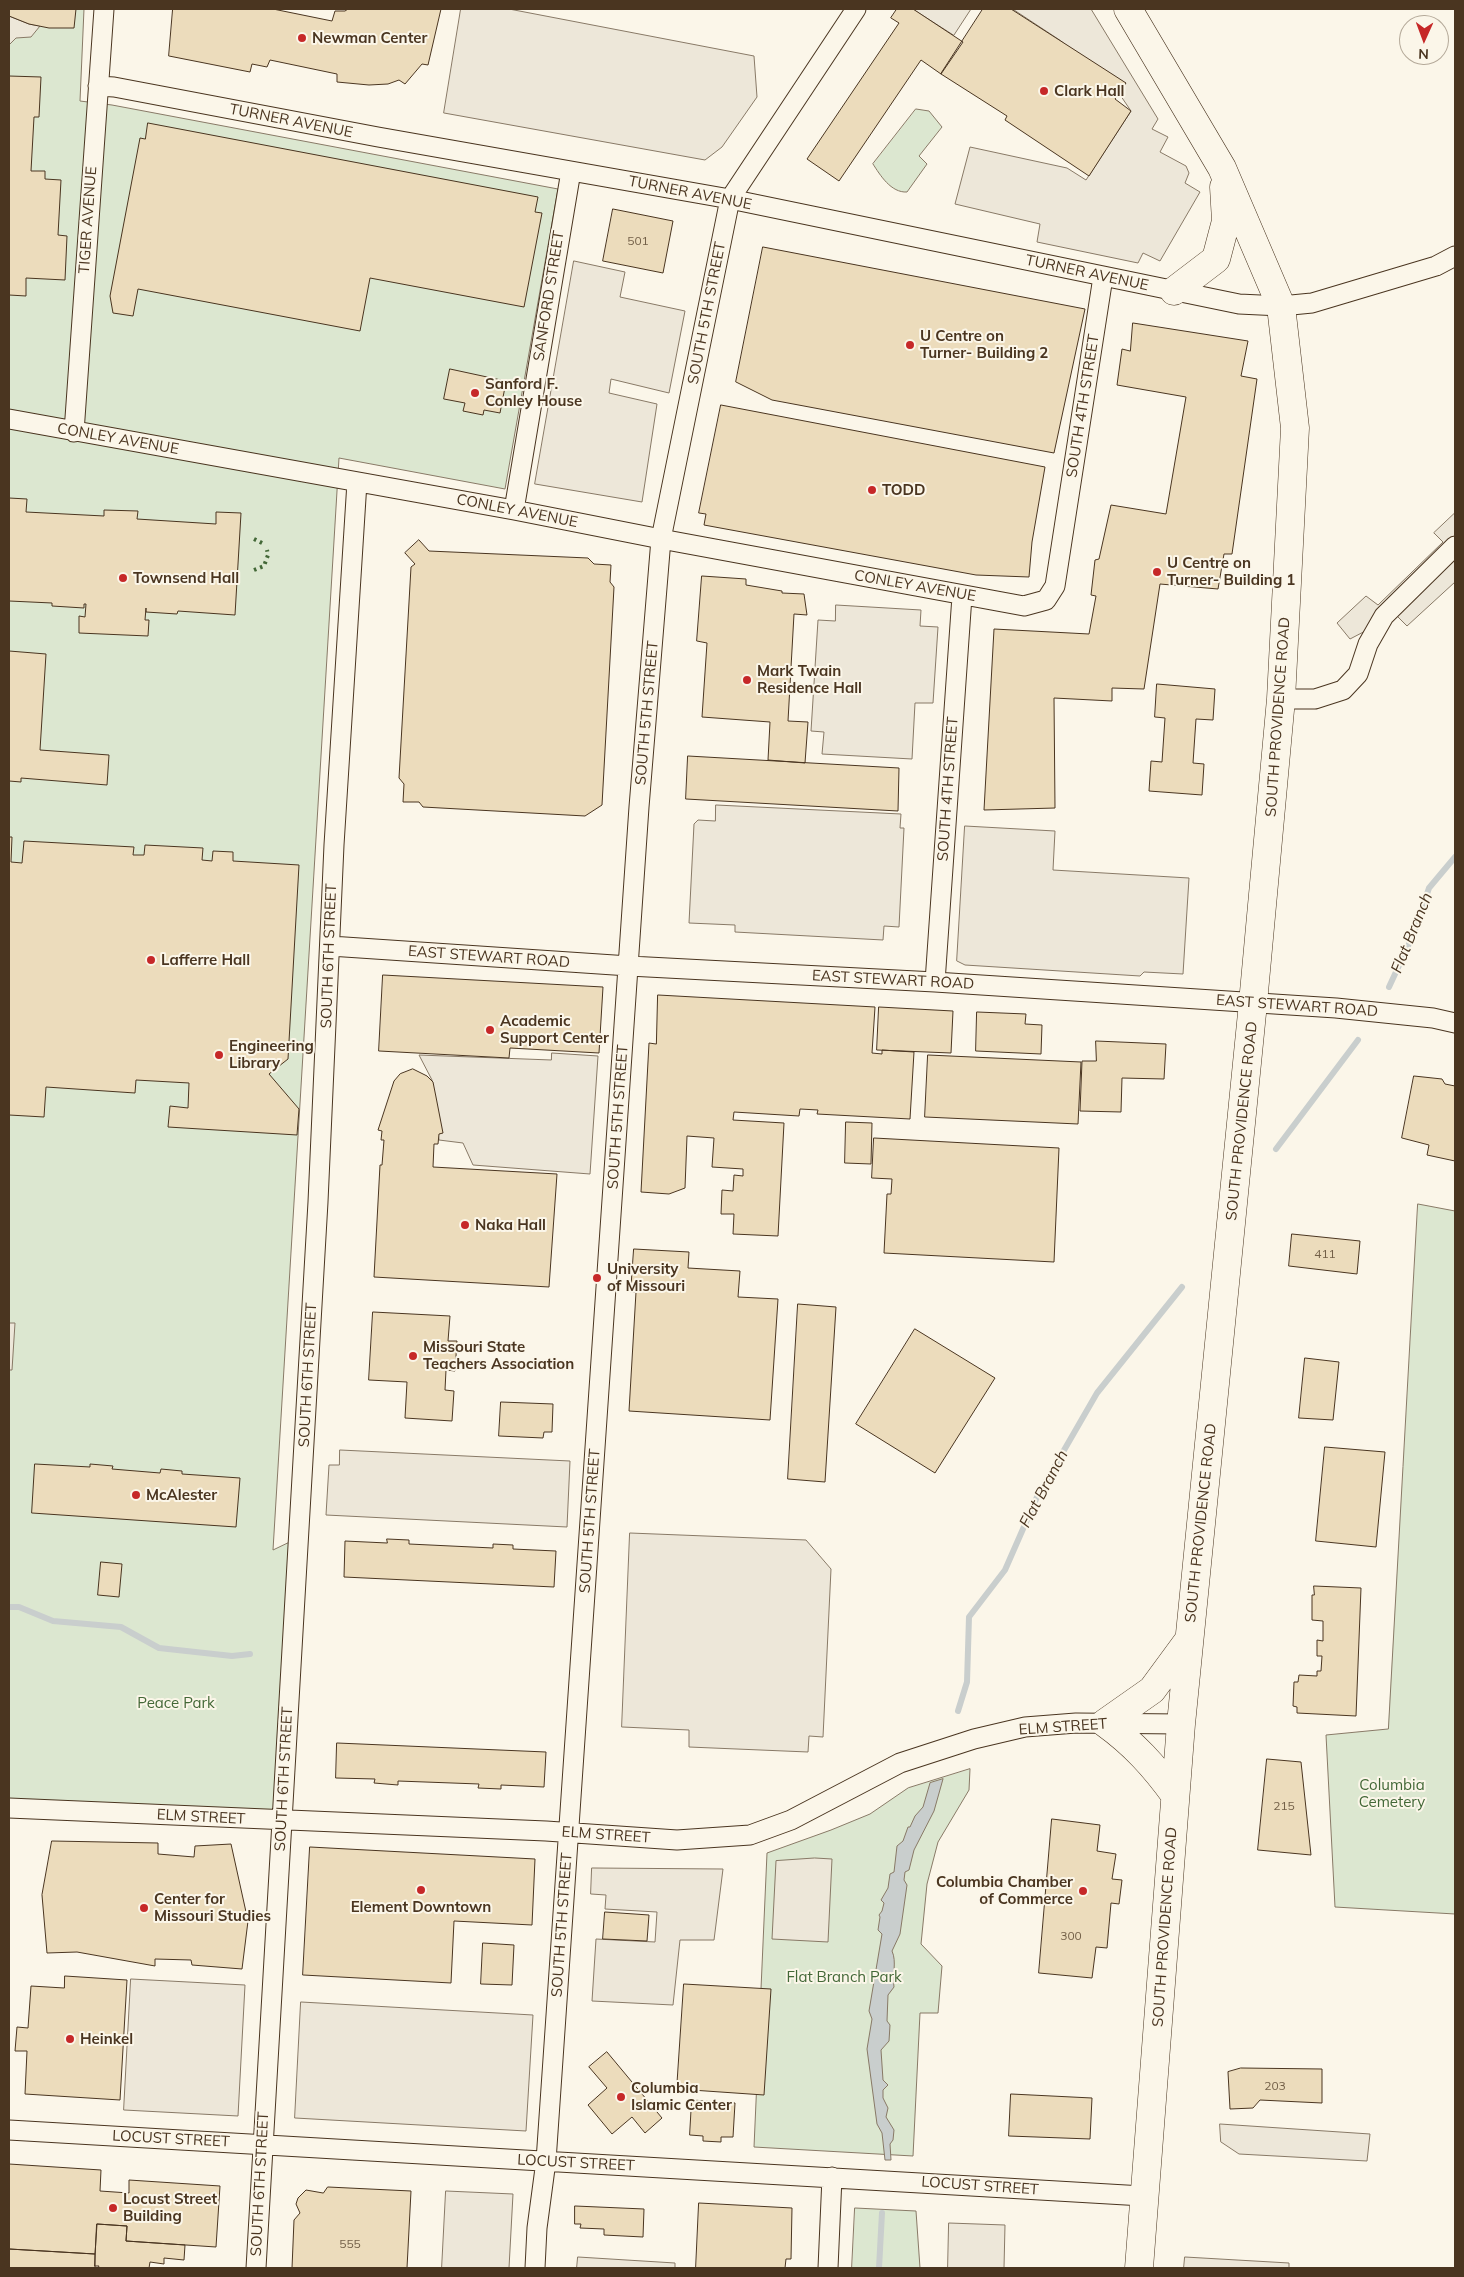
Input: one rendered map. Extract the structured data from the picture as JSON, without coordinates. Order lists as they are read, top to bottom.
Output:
{
  "streets": {
    "main road": ["SOUTH PROVIDENCE ROAD"],
    "street": [
      "TURNER AVENUE",
      "TIGER AVENUE",
      "SANFORD STREET",
      "SOUTH 5TH STREET",
      "SOUTH 4TH STREET",
      "CONLEY AVENUE",
      "SOUTH 6TH STREET",
      "EAST STEWART ROAD",
      "ELM STREET",
      "LOCUST STREET"
    ]
  },
  "crossings": [
    ["TURNER AVENUE", "TIGER AVENUE"],
    ["TURNER AVENUE", "SANFORD STREET"],
    ["TURNER AVENUE", "SOUTH 5TH STREET"],
    ["TURNER AVENUE", "SOUTH 4TH STREET"],
    ["TURNER AVENUE", "SOUTH PROVIDENCE ROAD"],
    ["TIGER AVENUE", "CONLEY AVENUE"],
    ["SANFORD STREET", "CONLEY AVENUE"],
    ["SOUTH 5TH STREET", "CONLEY AVENUE"],
    ["SOUTH 5TH STREET", "EAST STEWART ROAD"],
    ["SOUTH 5TH STREET", "ELM STREET"],
    ["SOUTH 5TH STREET", "LOCUST STREET"],
    ["SOUTH 4TH STREET", "CONLEY AVENUE"],
    ["SOUTH 4TH STREET", "EAST STEWART ROAD"],
    ["CONLEY AVENUE", "SOUTH 6TH STREET"],
    ["SOUTH PROVIDENCE ROAD", "EAST STEWART ROAD"],
    ["SOUTH PROVIDENCE ROAD", "ELM STREET"],
    ["SOUTH PROVIDENCE ROAD", "LOCUST STREET"],
    ["SOUTH 6TH STREET", "EAST STEWART ROAD"],
    ["SOUTH 6TH STREET", "ELM STREET"],
    ["SOUTH 6TH STREET", "LOCUST STREET"]
  ],
  "water": ["Flat Branch"],
  "parks": ["Peace Park", "Columbia Cemetery", "Flat Branch Park"],
  "places": [
    "Newman Center",
    "Clark Hall",
    "U Centre on Turner- Building 2",
    "Sanford F. Conley House",
    "TODD",
    "U Centre on Turner- Building 1",
    "Townsend Hall",
    "Mark Twain Residence Hall",
    "Lafferre Hall",
    "Academic Support Center",
    "Engineering Library",
    "Naka Hall",
    "University of Missouri",
    "Missouri State Teachers Association",
    "McAlester",
    "Element Downtown",
    "Columbia Chamber of Commerce",
    "Center for Missouri Studies",
    "Heinkel",
    "Columbia Islamic Center",
    "Locust Street Building"
  ],
  "house_numbers": [
    "501",
    "411",
    "215",
    "300",
    "203",
    "555"
  ],
  "north": "bottom"
}
